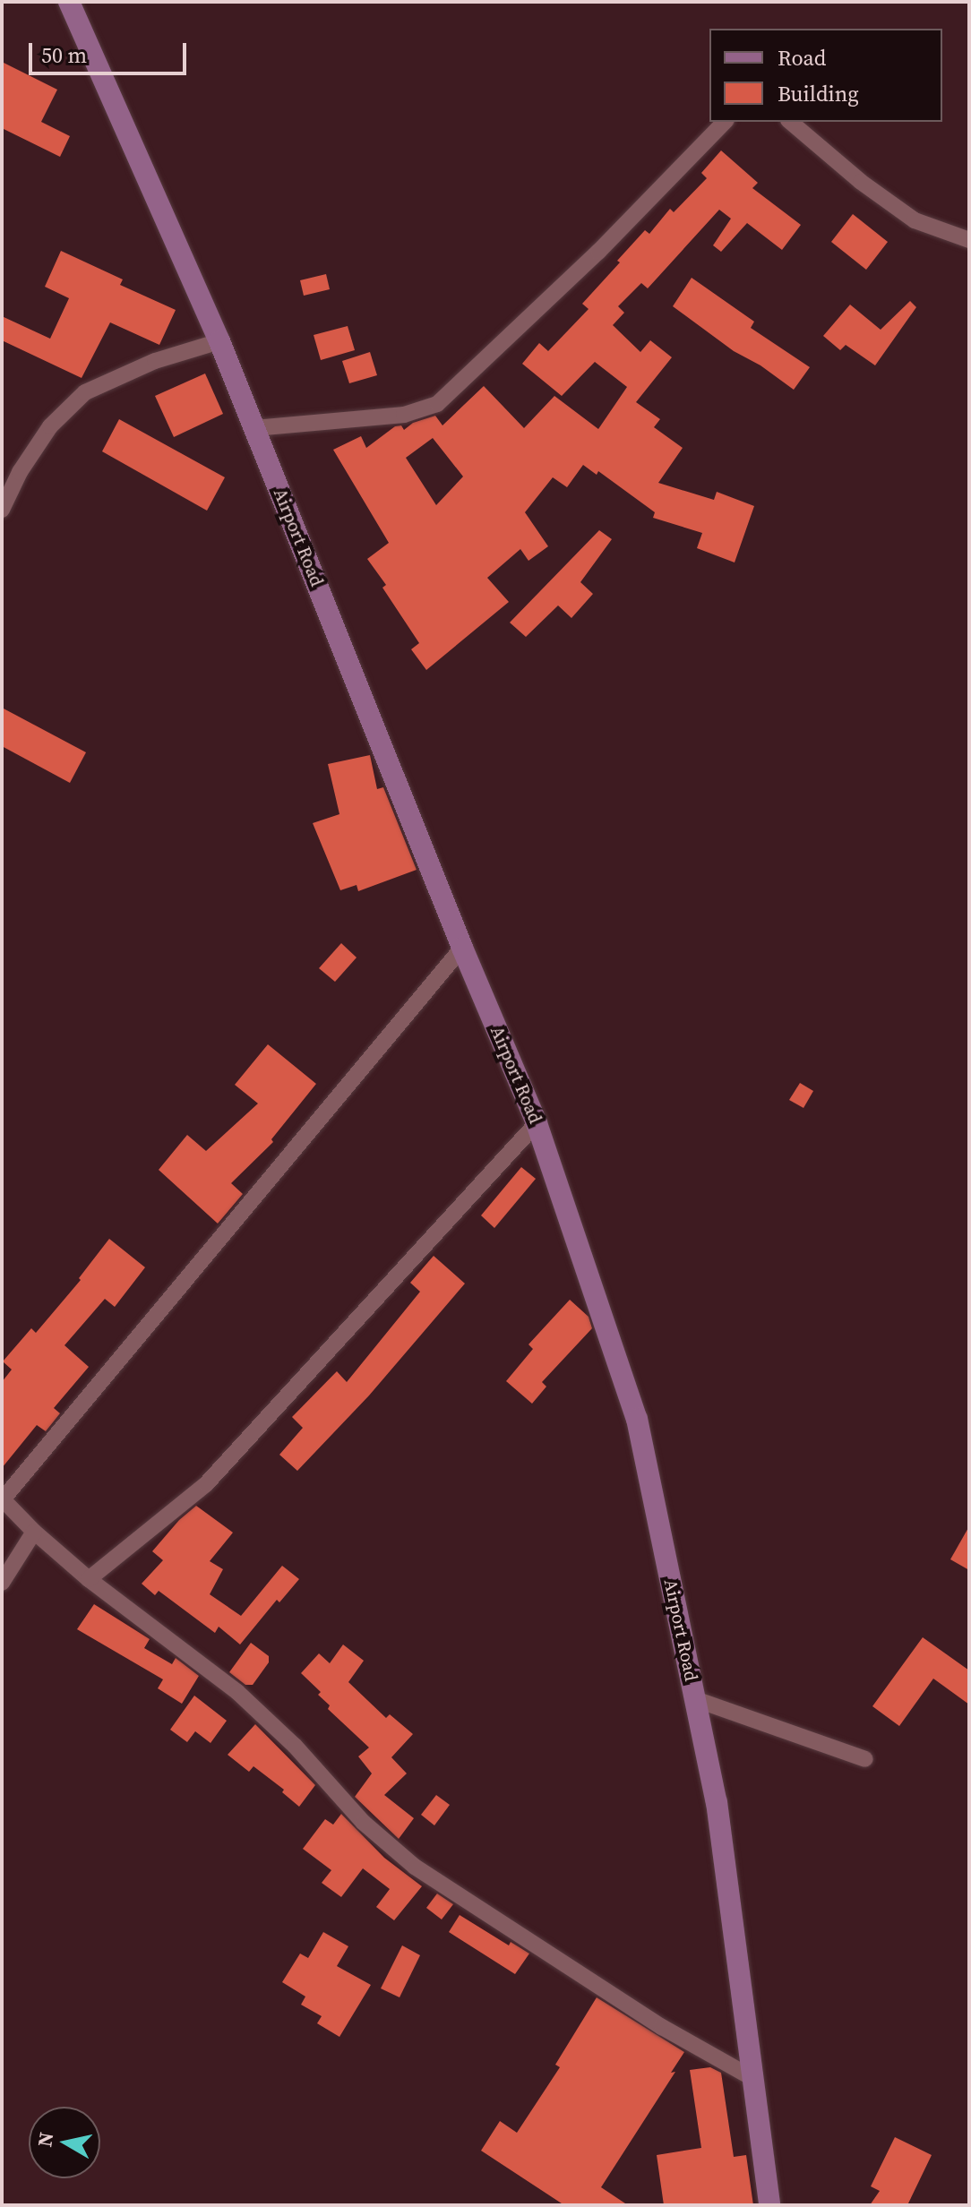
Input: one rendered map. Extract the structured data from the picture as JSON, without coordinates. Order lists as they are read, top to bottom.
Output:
{
  "streets": {
    "main road": ["Airport Road"]
  },
  "legend": ["Road", "Building"],
  "scale_bar": "50 m",
  "north": "left"
}
